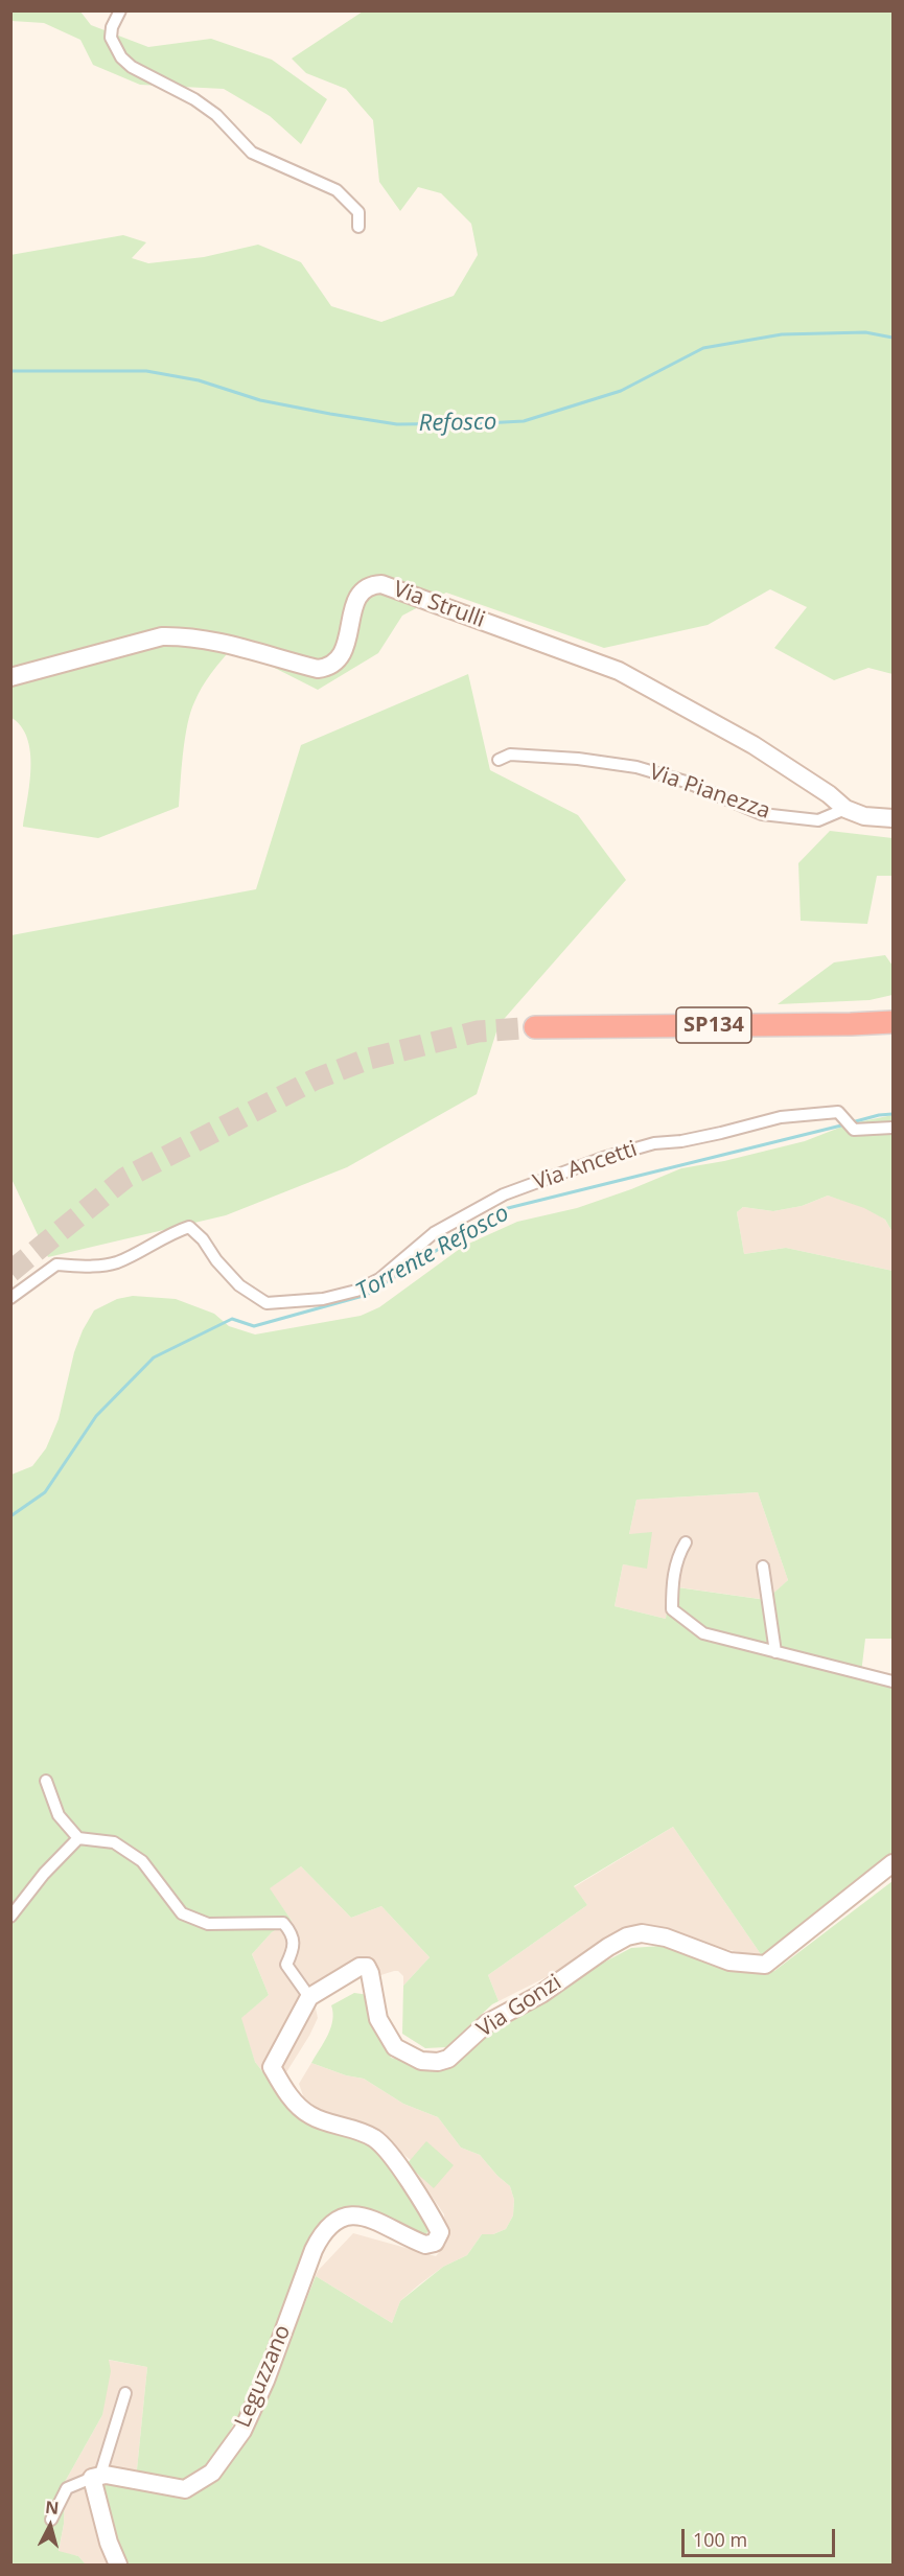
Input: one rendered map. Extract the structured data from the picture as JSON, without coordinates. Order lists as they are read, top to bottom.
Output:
{
  "streets": {
    "highway": ["SP134"],
    "street": [
      "Via Strulli",
      "Via Pianezza",
      "Via Ancetti",
      "Via Gonzi",
      "Leguzzano"
    ]
  },
  "crossings": [
    ["Via Strulli", "Via Pianezza"],
    ["Via Gonzi", "Leguzzano"]
  ],
  "water": ["Refosco", "Torrente Refosco"],
  "scale_bar": "100 m",
  "north": "top"
}
